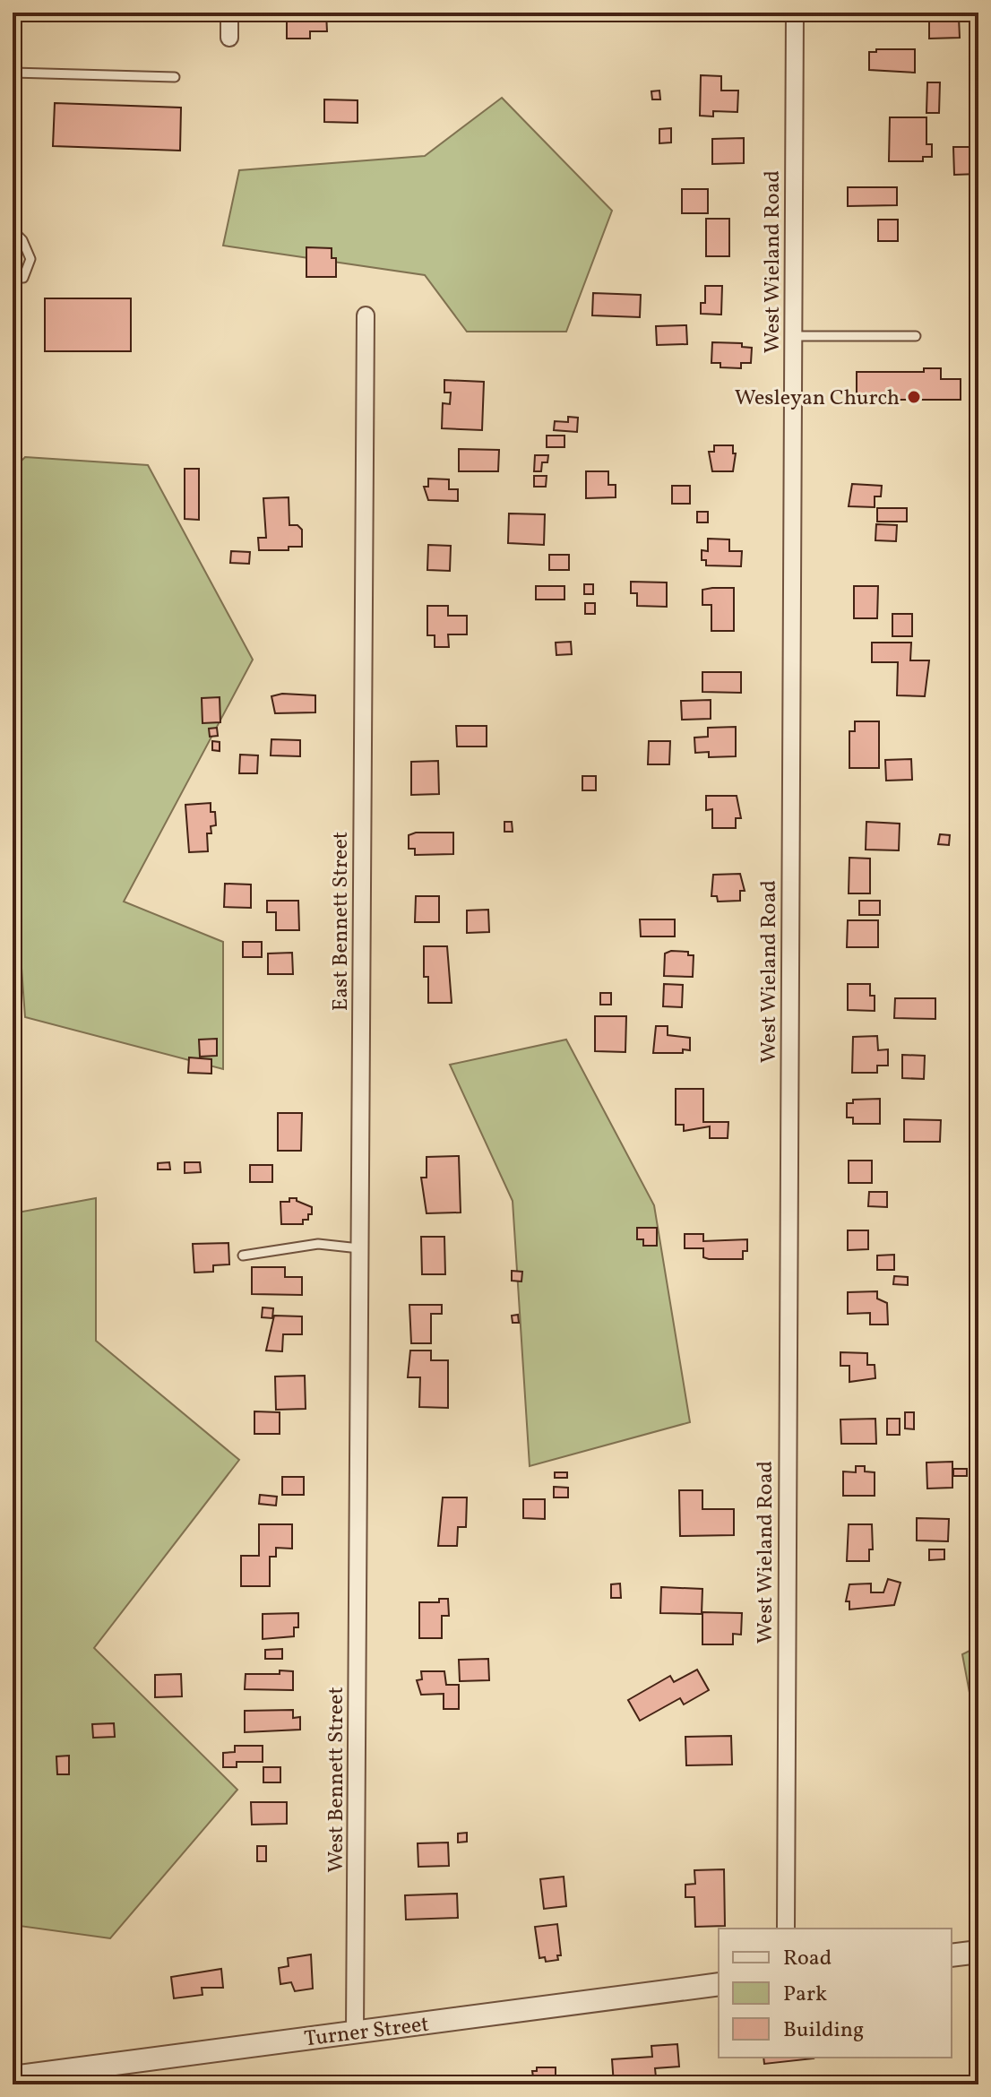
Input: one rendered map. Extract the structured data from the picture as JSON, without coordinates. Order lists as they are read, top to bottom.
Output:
{
  "streets": {
    "street": [
      "West Wieland Road",
      "East Bennett Street",
      "West Bennett Street",
      "Turner Street"
    ]
  },
  "crossings": [
    ["East Bennett Street", "West Bennett Street"],
    ["West Bennett Street", "Turner Street"]
  ],
  "places": ["Wesleyan Church"],
  "legend": ["Road", "Park", "Building"]
}
